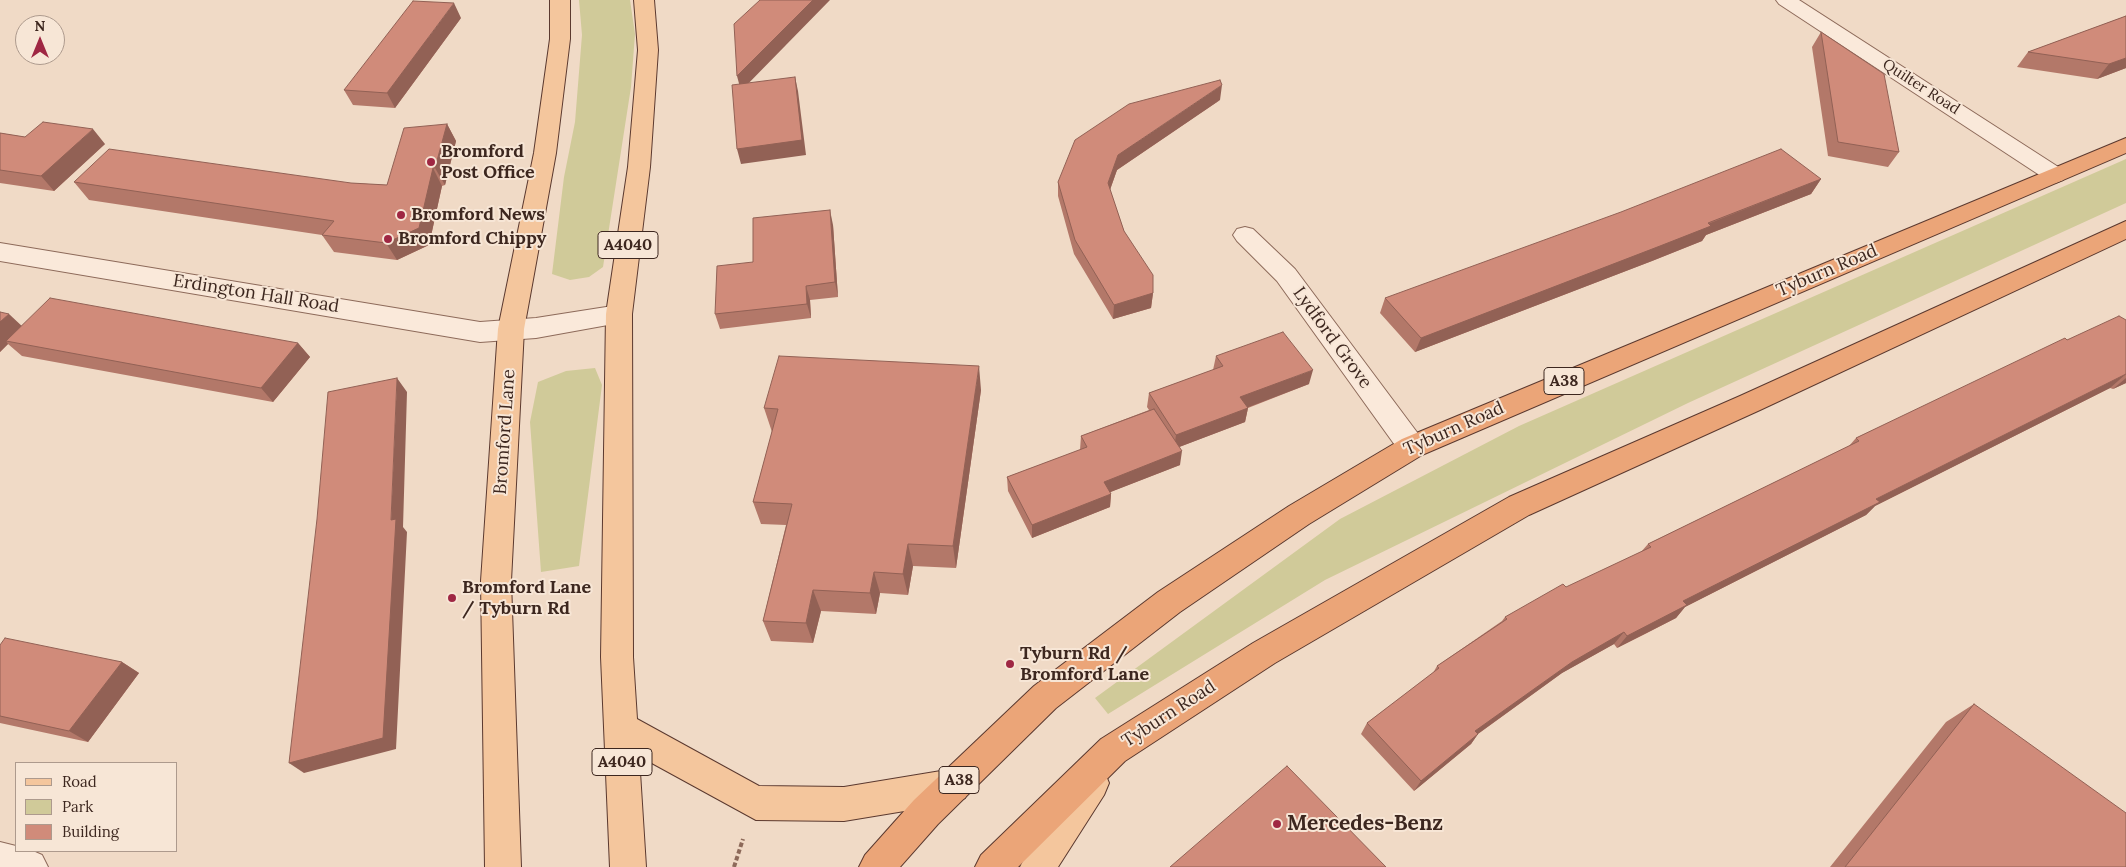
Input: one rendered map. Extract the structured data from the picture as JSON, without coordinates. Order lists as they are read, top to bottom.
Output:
{
  "streets": {
    "highway": ["Tyburn Road", "A38"],
    "main road": ["A4040", "Bromford Lane"],
    "street": ["Quilter Road", "Erdington Hall Road", "Lydford Grove"]
  },
  "crossings": [
    ["Quilter Road", "Tyburn Road"],
    ["A4040", "Erdington Hall Road"],
    ["Tyburn Road", "Lydford Grove"],
    ["Erdington Hall Road", "Bromford Lane"]
  ],
  "places": [
    "Bromford Post Office",
    "Bromford News",
    "Bromford Chippy",
    "Bromford Lane / Tyburn Rd",
    "Tyburn Rd / Bromford Lane",
    "Mercedes-Benz"
  ],
  "legend": ["Road", "Park", "Building"],
  "north": "top"
}
